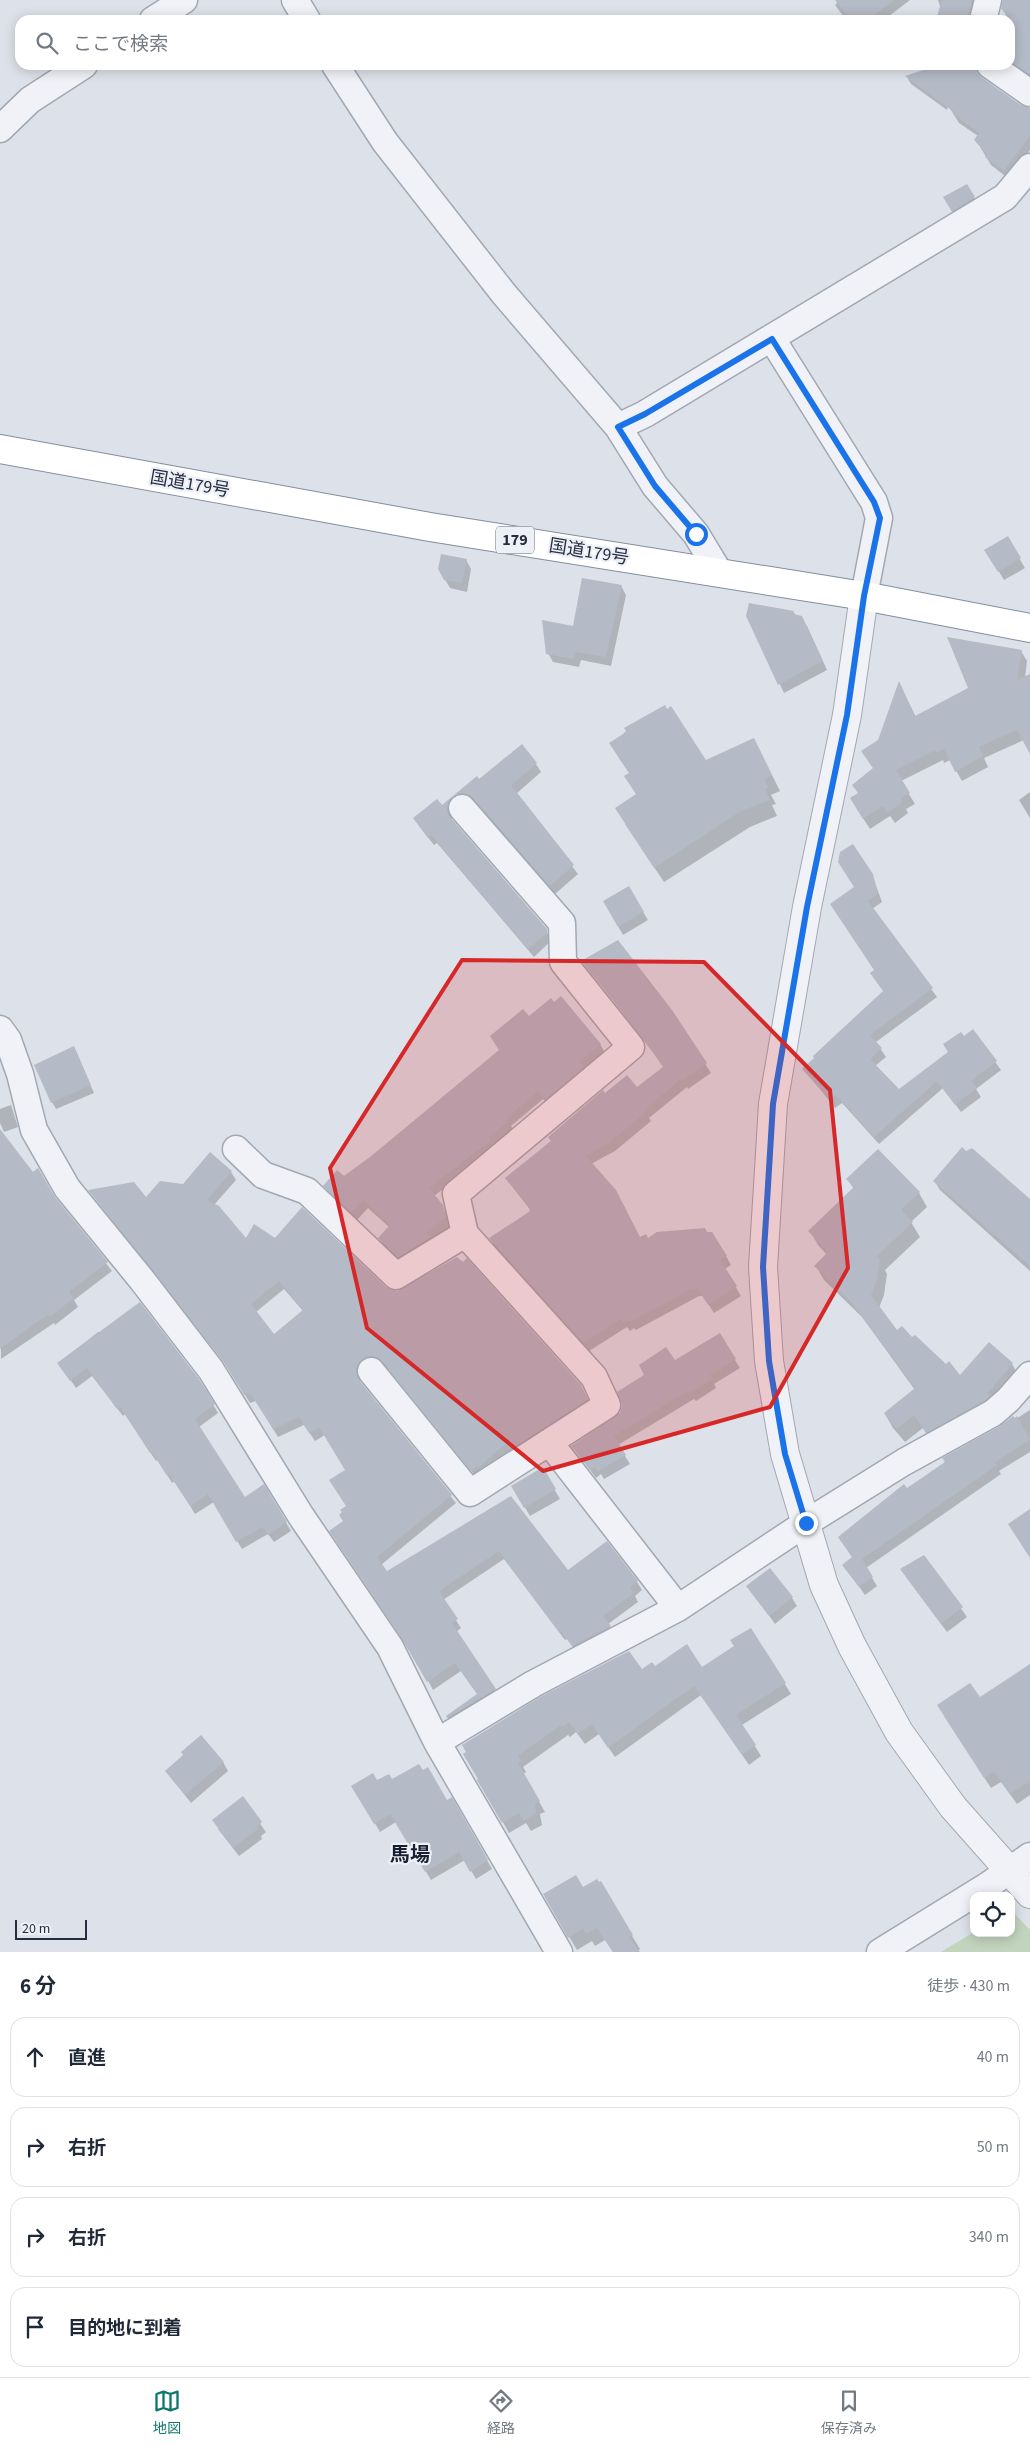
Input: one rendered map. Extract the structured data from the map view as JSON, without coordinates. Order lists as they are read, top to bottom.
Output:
{
  "streets": {
    "highway": ["国道179号", "179"]
  },
  "districts": ["馬場"],
  "scale_bar": "20 m",
  "page": {
    "search": "ここで検索",
    "scale": "20 m",
    "heading": ["6 分", "徒歩 · 430 m"],
    "list": [
      ["直進", "40 m"],
      ["右折", "50 m"],
      ["右折", "340 m"],
      "目的地に到着"
    ],
    "nav": ["地図", "経路", "保存済み"]
  }
}
